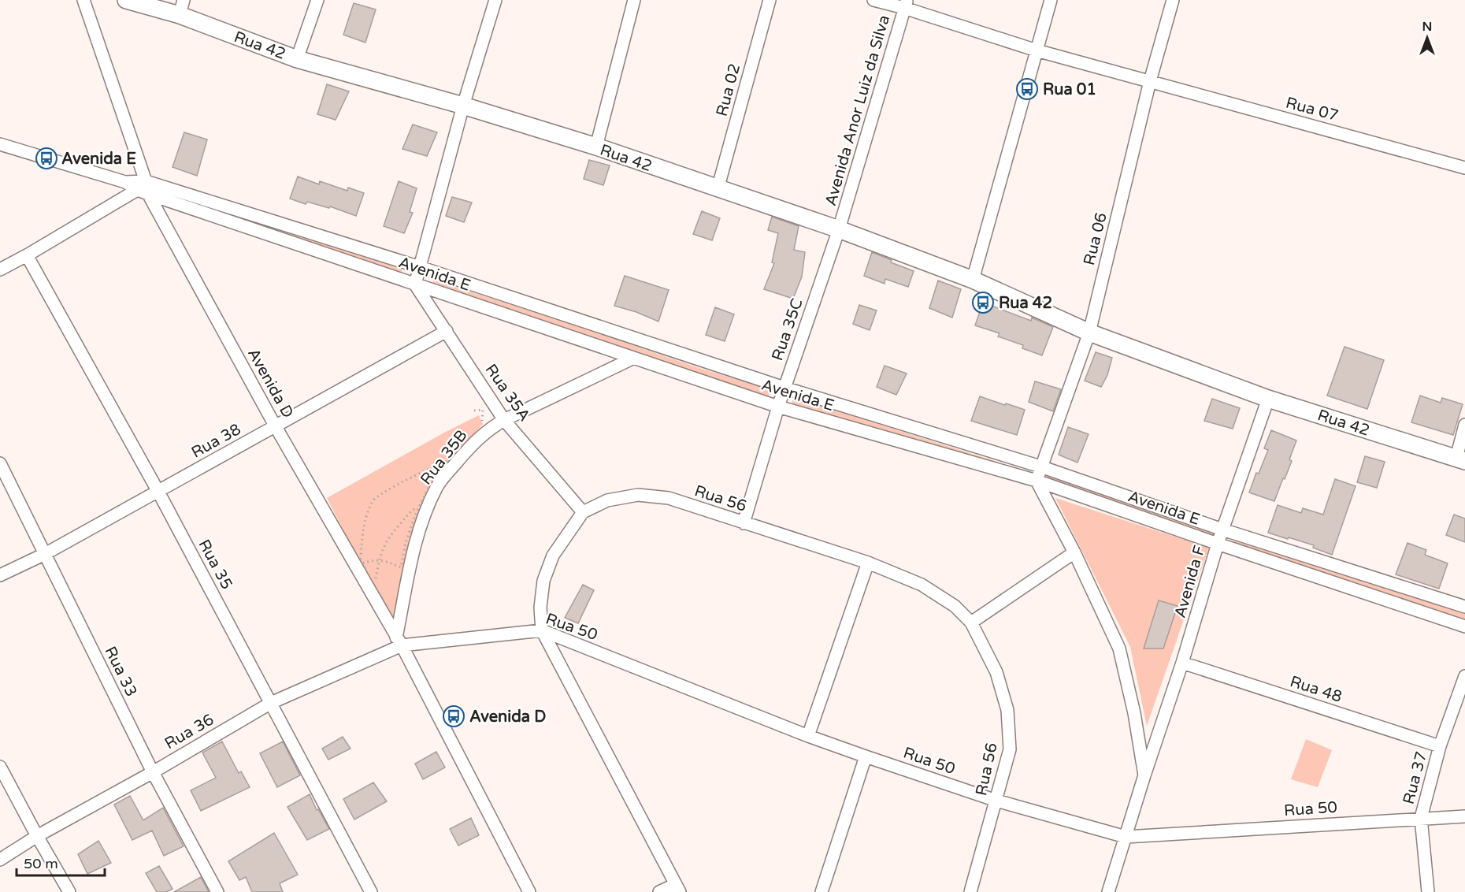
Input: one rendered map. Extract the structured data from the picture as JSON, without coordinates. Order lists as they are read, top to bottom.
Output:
{
  "streets": {
    "street": [
      "Rua 42",
      "Rua 02",
      "Rua 07",
      "Avenida Anor Luiz da Silva",
      "Rua 06",
      "Avenida E",
      "Rua 35C",
      "Avenida D",
      "Rua 35A",
      "Rua 38",
      "Rua 35B",
      "Rua 56",
      "Rua 35",
      "Avenida F",
      "Rua 50",
      "Rua 33",
      "Rua 48",
      "Rua 36",
      "Rua 37"
    ]
  },
  "crossings": [
    ["Rua 42", "Rua 02"],
    ["Rua 42", "Avenida Anor Luiz da Silva"],
    ["Rua 42", "Rua 06"],
    ["Rua 42", "Rua 35C"],
    ["Rua 42", "Avenida F"],
    ["Rua 07", "Avenida Anor Luiz da Silva"],
    ["Rua 07", "Rua 06"],
    ["Avenida Anor Luiz da Silva", "Rua 35C"],
    ["Rua 06", "Avenida E"],
    ["Rua 06", "Avenida F"],
    ["Avenida E", "Rua 35C"],
    ["Avenida E", "Avenida D"],
    ["Avenida E", "Rua 35A"],
    ["Avenida E", "Rua 35B"],
    ["Avenida E", "Avenida F"],
    ["Rua 35C", "Rua 56"],
    ["Avenida D", "Rua 38"],
    ["Avenida D", "Rua 35B"],
    ["Avenida D", "Rua 50"],
    ["Avenida D", "Rua 36"],
    ["Rua 35A", "Rua 38"],
    ["Rua 35A", "Rua 35B"],
    ["Rua 35A", "Rua 56"],
    ["Rua 38", "Rua 35"],
    ["Rua 38", "Rua 33"],
    ["Rua 35B", "Rua 50"],
    ["Rua 35B", "Rua 36"],
    ["Rua 56", "Rua 50"],
    ["Rua 35", "Rua 36"],
    ["Avenida F", "Rua 50"],
    ["Avenida F", "Rua 48"],
    ["Rua 50", "Rua 36"],
    ["Rua 50", "Rua 37"],
    ["Rua 33", "Rua 36"],
    ["Rua 48", "Rua 37"]
  ],
  "places": {
    "bus stop": [
      "Rua 01",
      "Avenida E",
      "Rua 42",
      "Avenida D"
    ]
  },
  "scale_bar": "50 m",
  "north": "top"
}
